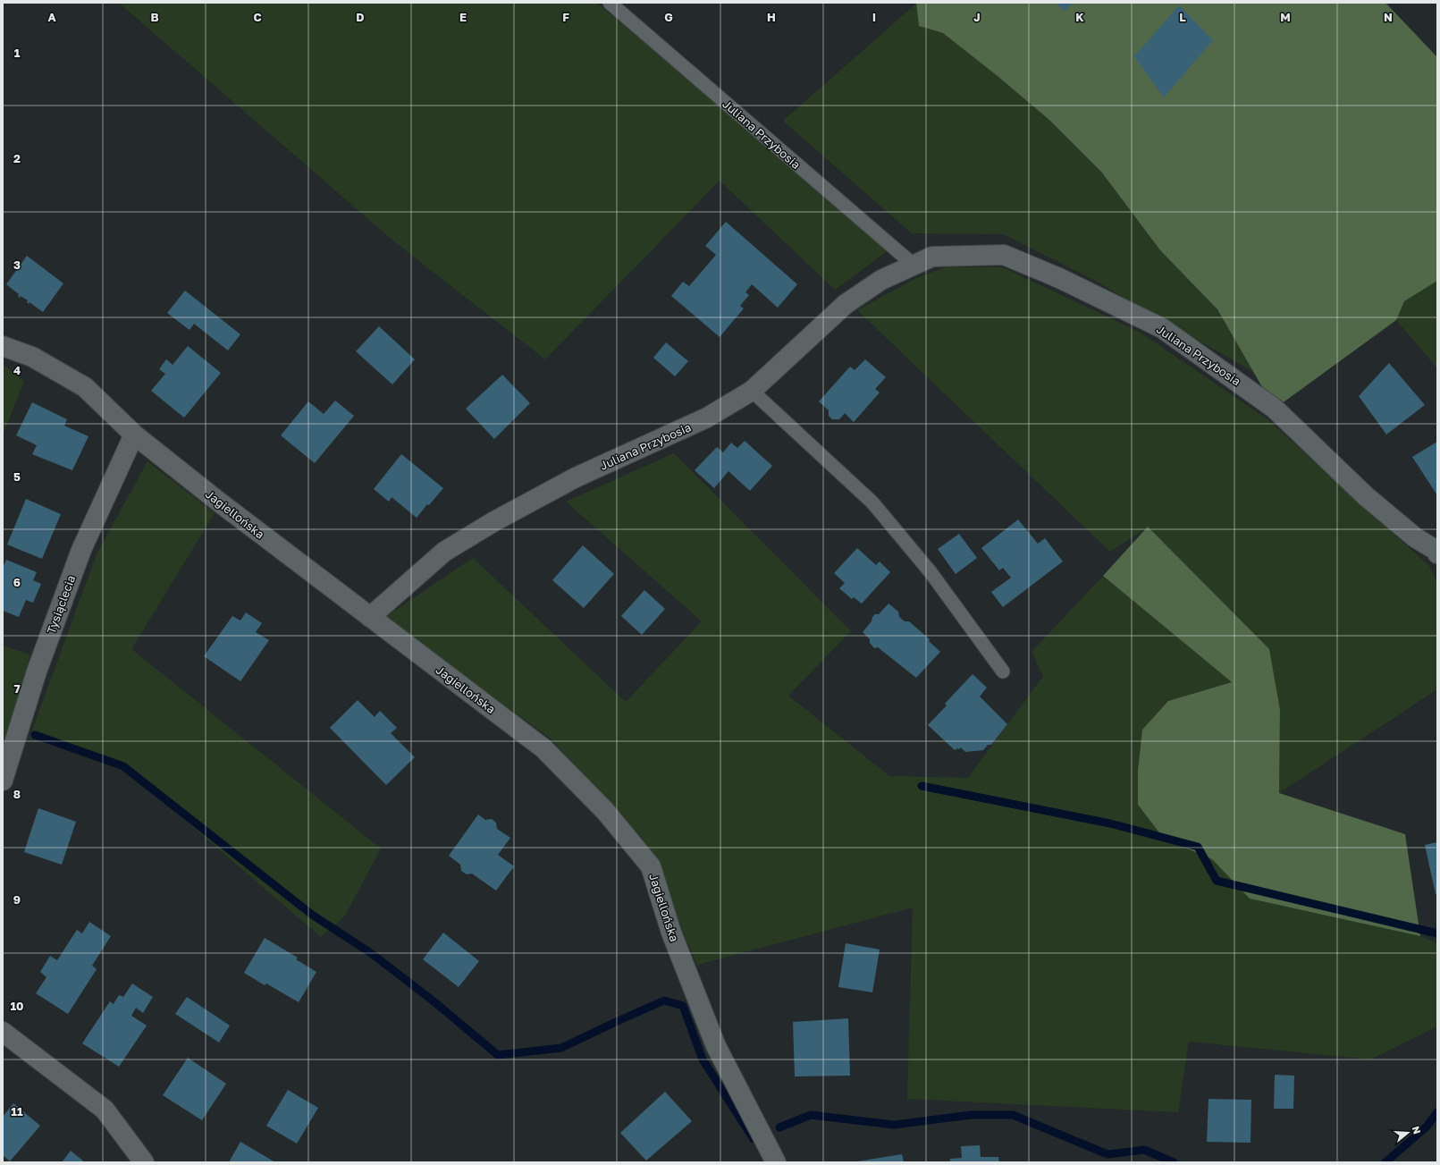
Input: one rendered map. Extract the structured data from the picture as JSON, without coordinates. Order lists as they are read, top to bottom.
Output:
{
  "streets": {
    "street": ["Juliana Przybosia", "Jagiellońska", "Tysiąclecia"]
  },
  "crossings": [
    ["Juliana Przybosia", "Jagiellońska"],
    ["Jagiellońska", "Tysiąclecia"]
  ],
  "north": "right",
  "grid": {
    "columns": [
      "A",
      "B",
      "C",
      "D",
      "E",
      "F",
      "G",
      "H",
      "I",
      "J",
      "K",
      "L",
      "M",
      "N"
    ],
    "rows": [
      "1",
      "2",
      "3",
      "4",
      "5",
      "6",
      "7",
      "8",
      "9",
      "10",
      "11"
    ]
  }
}
